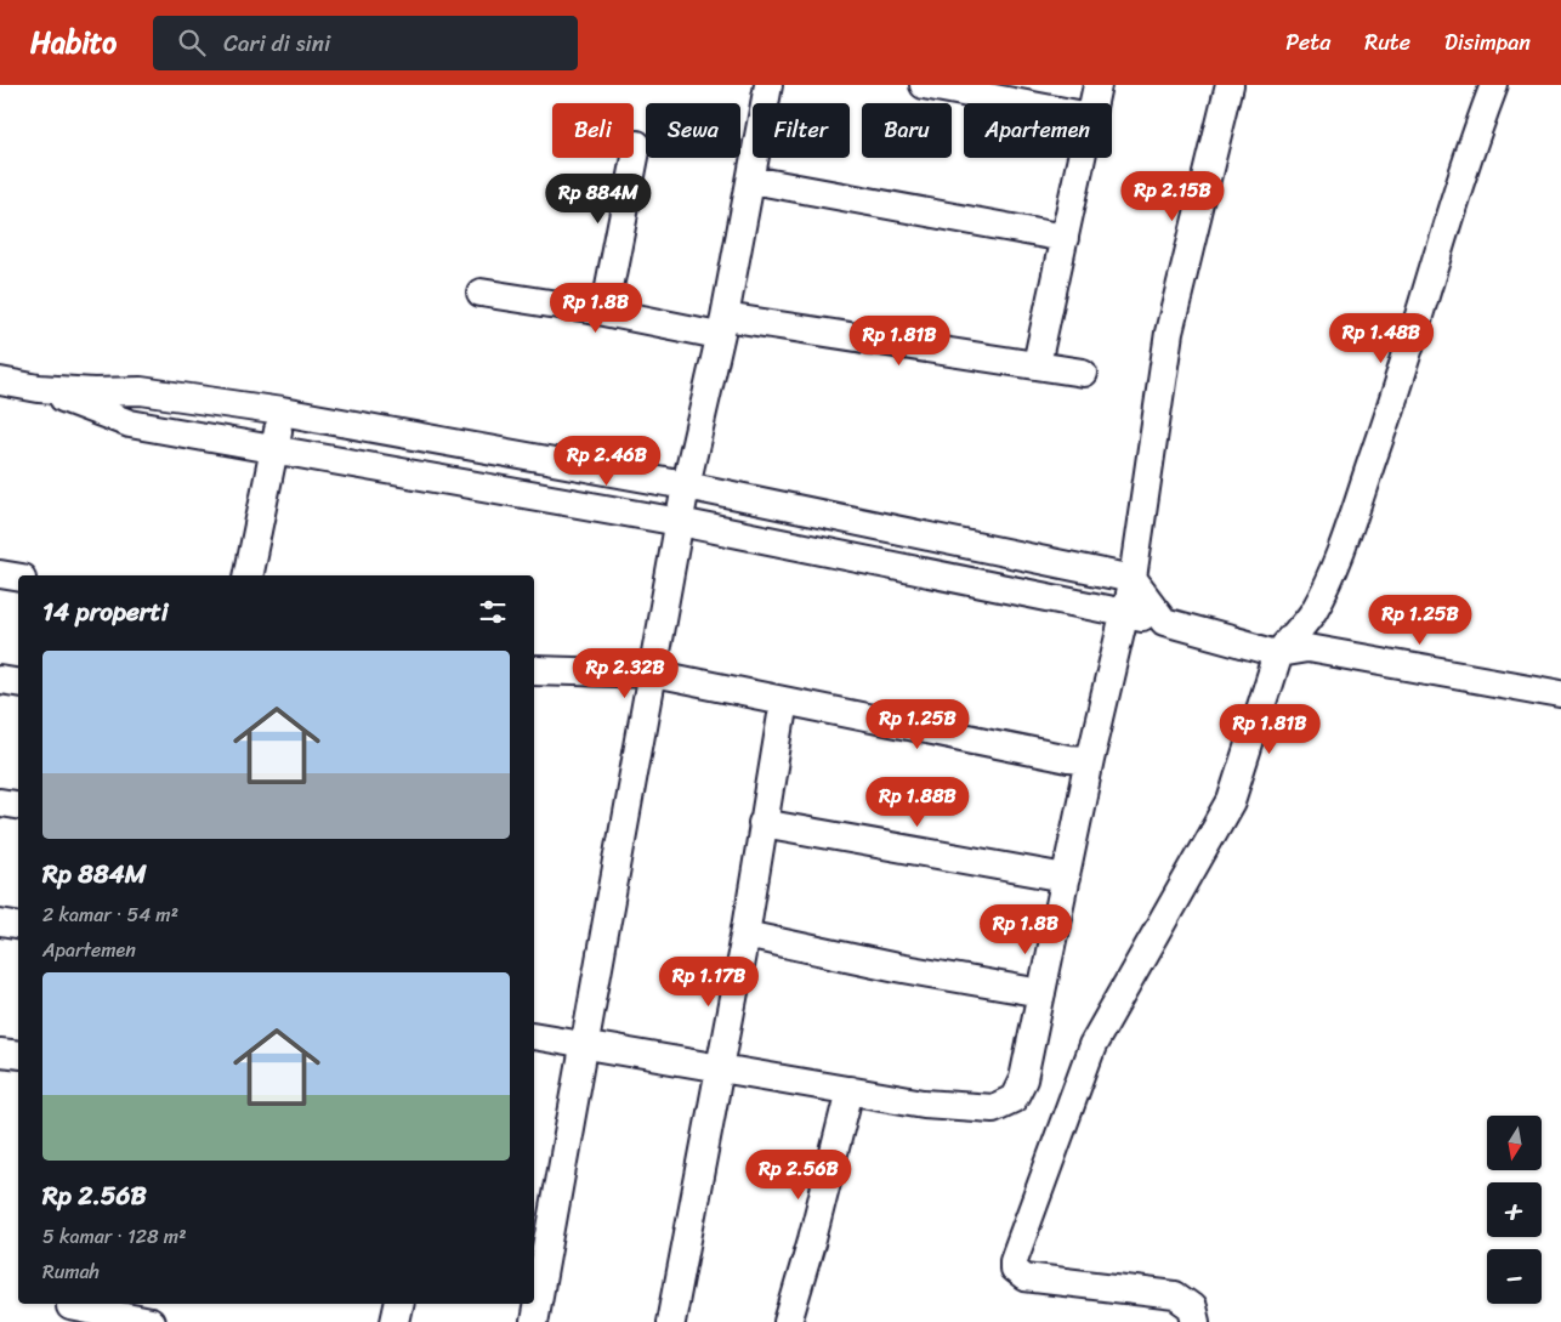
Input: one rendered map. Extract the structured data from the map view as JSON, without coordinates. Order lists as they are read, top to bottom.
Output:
{
  "north": "bottom",
  "page": {
    "header": "Habito",
    "search": "Cari di sini",
    "nav": ["Peta", "Rute", "Disimpan"],
    "chip": [
      "Beli",
      "Sewa",
      "Filter",
      "Baru",
      "Apartemen"
    ],
    "price": [
      "Rp 2.15B",
      "Rp 884M",
      "Rp 1.8B",
      "Rp 1.48B",
      "Rp 1.81B",
      "Rp 2.46B",
      "Rp 1.25B",
      "Rp 2.32B",
      "Rp 1.25B",
      "Rp 1.81B",
      "Rp 1.88B",
      "Rp 1.8B",
      "Rp 1.17B",
      "Rp 2.56B"
    ],
    "heading": "14 properti",
    "list": [
      {
        "name": "Rp 884M",
        "note": "2 kamar · 54 m² · Apartemen"
      },
      {
        "name": "Rp 2.56B",
        "note": "5 kamar · 128 m² · Rumah"
      }
    ],
    "map_buttons": ["+", "−"]
  }
}
